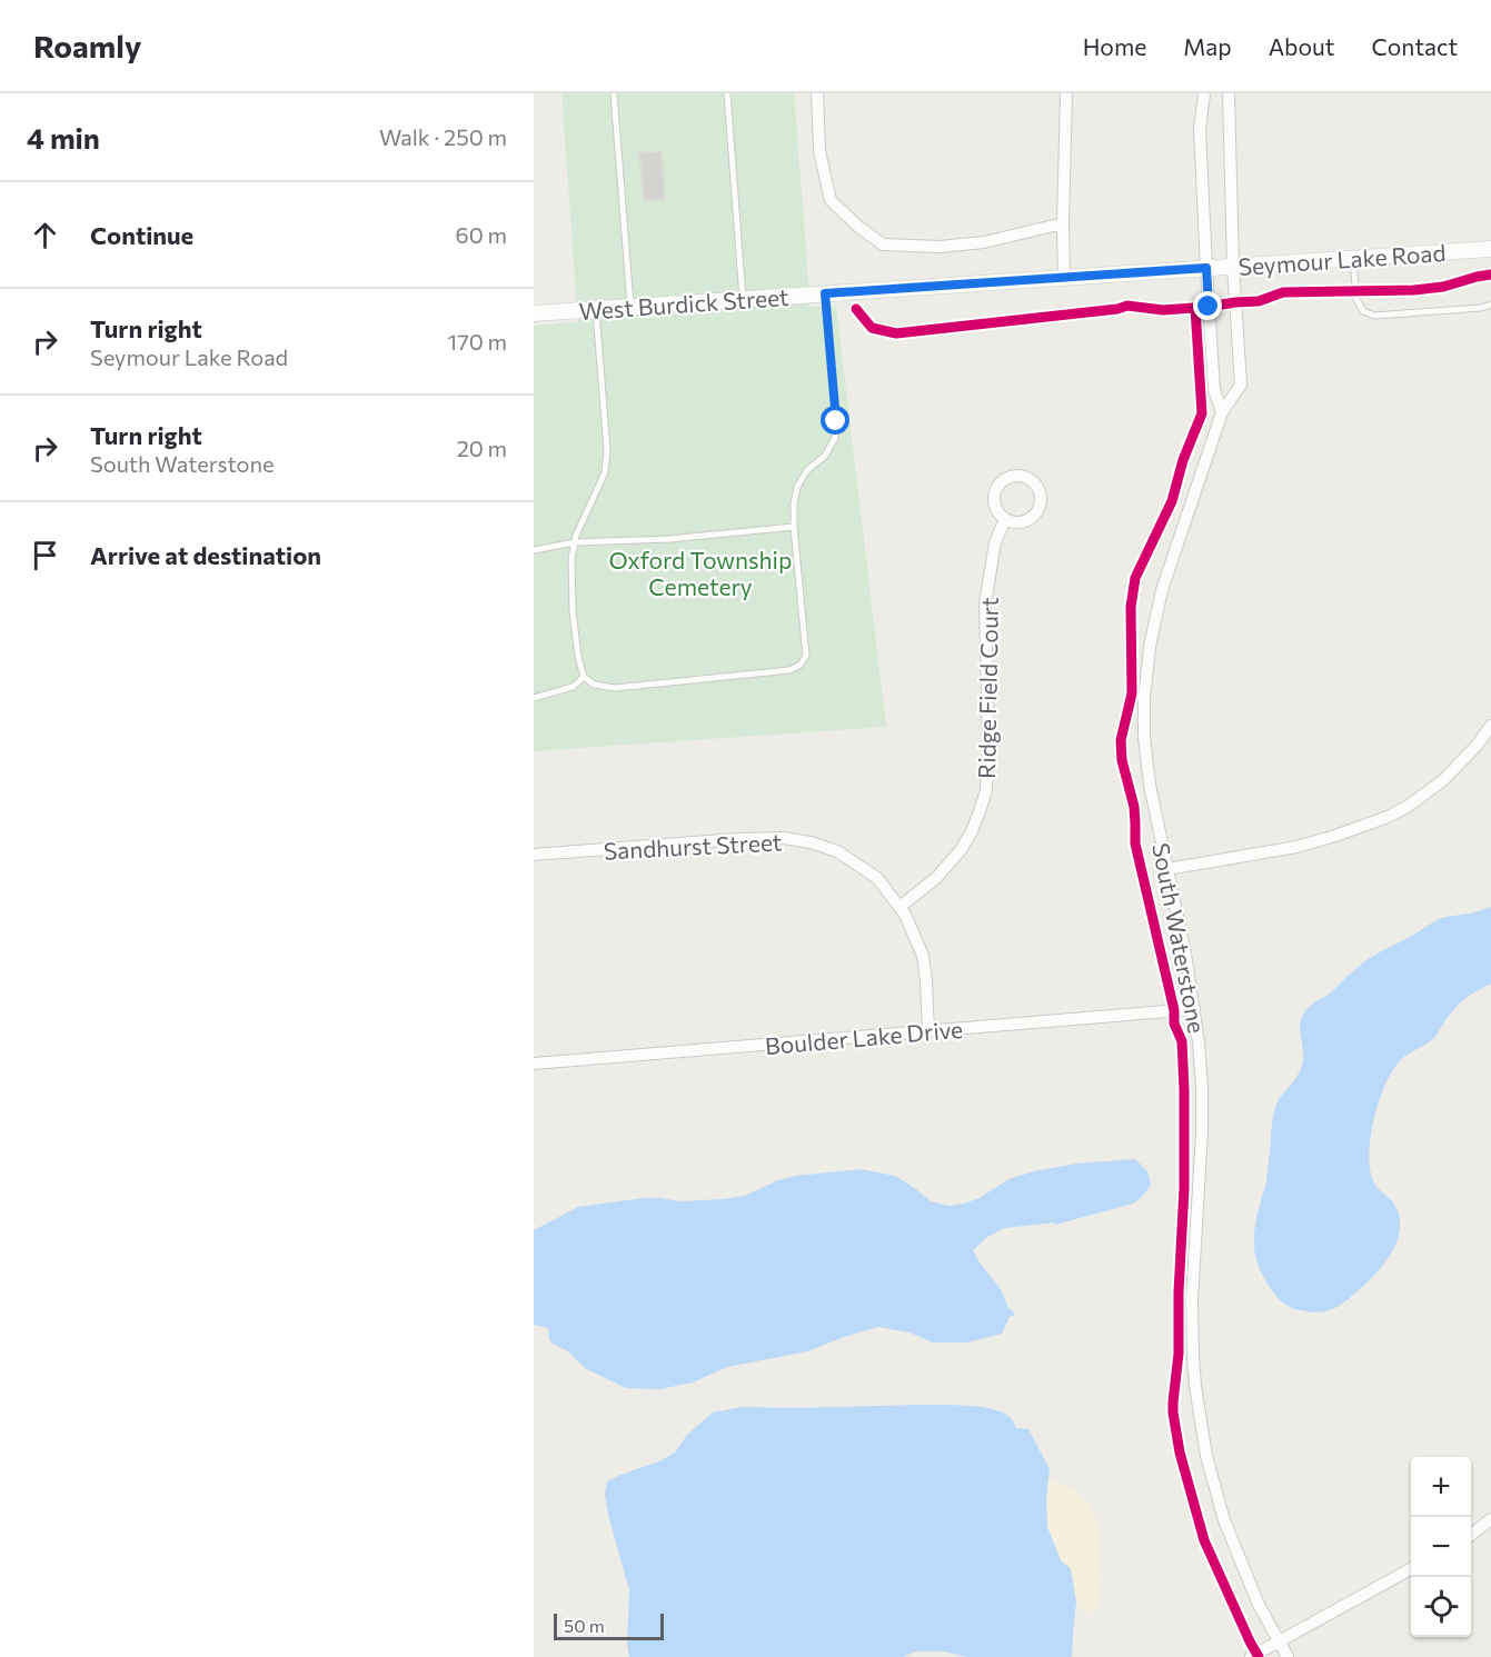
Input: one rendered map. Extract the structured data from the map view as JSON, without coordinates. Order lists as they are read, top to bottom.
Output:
{
  "streets": {
    "street": [
      "Seymour Lake Road",
      "West Burdick Street",
      "Ridge Field Court",
      "Sandhurst Street",
      "South Waterstone",
      "Boulder Lake Drive"
    ]
  },
  "crossings": [
    ["Seymour Lake Road", "West Burdick Street"],
    ["Seymour Lake Road", "South Waterstone"],
    ["Ridge Field Court", "Sandhurst Street"],
    ["Sandhurst Street", "Boulder Lake Drive"],
    ["South Waterstone", "Boulder Lake Drive"]
  ],
  "parks": ["Oxford Township Cemetery"],
  "scale_bar": "50 m",
  "page": {
    "header": "Roamly",
    "nav": [
      "Home",
      "Map",
      "About",
      "Contact"
    ],
    "heading": ["4 min", "Walk · 250 m"],
    "list": [
      ["Continue", "60 m"],
      ["Turn right", "Seymour Lake Road", "170 m"],
      ["Turn right", "South Waterstone", "20 m"],
      "Arrive at destination"
    ],
    "map_buttons": ["+", "−"],
    "scale": "50 m"
  }
}
